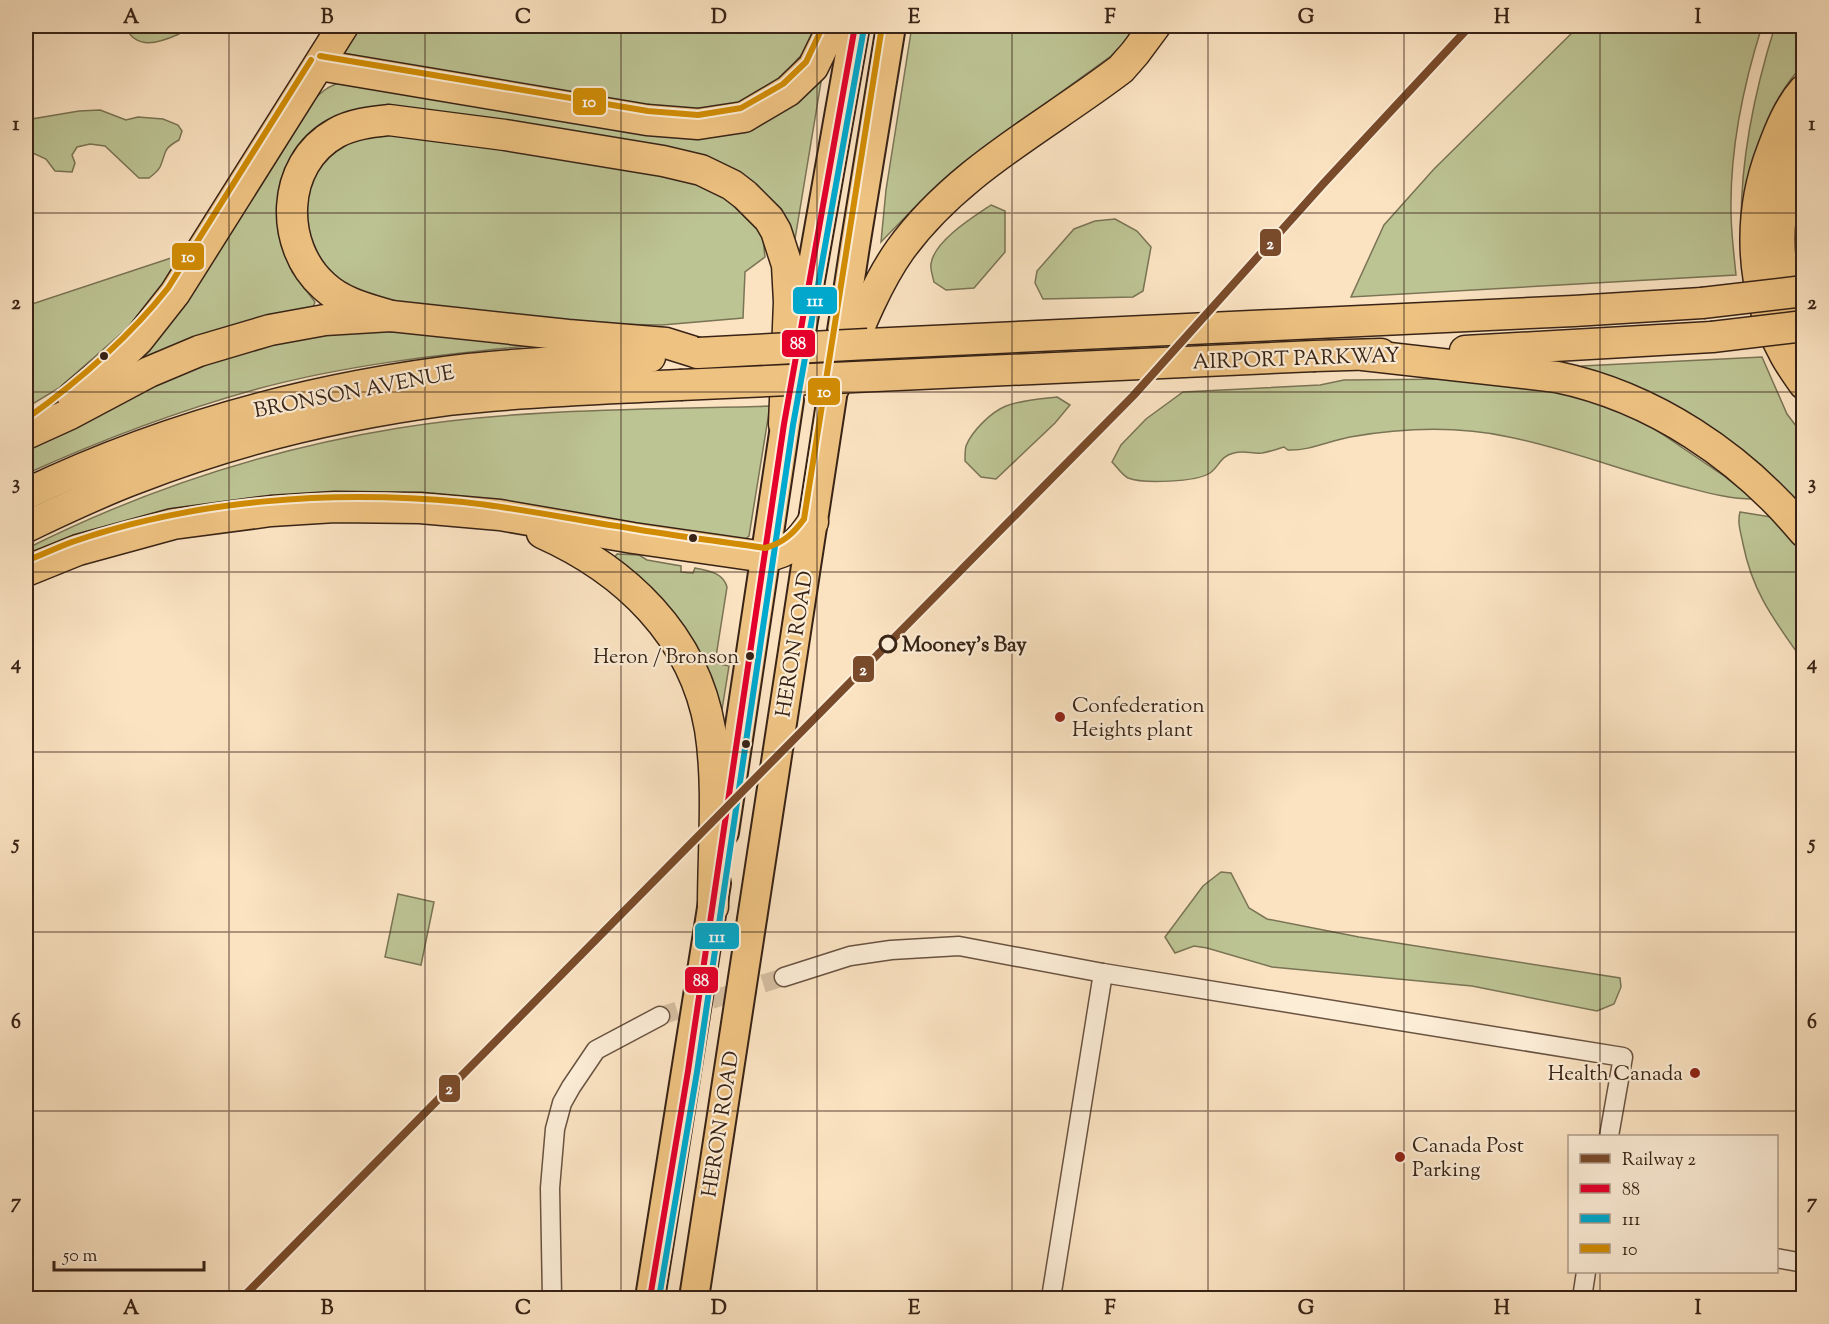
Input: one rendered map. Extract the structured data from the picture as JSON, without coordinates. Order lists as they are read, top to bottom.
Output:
{
  "streets": {
    "highway": ["AIRPORT PARKWAY", "BRONSON AVENUE"],
    "main road": ["HERON ROAD"]
  },
  "crossings": [
    ["AIRPORT PARKWAY", "BRONSON AVENUE"]
  ],
  "places": [
    "Mooney's Bay",
    "Heron / Bronson",
    "Confederation Heights plant",
    "Health Canada",
    "Canada Post Parking"
  ],
  "lines": [
    "rail line 2",
    "transit line 88",
    "transit line 10",
    "transit line 111"
  ],
  "legend": [
    "Railway 2",
    "88",
    "111",
    "10"
  ],
  "scale_bar": "50 m",
  "grid": {
    "columns": [
      "A",
      "B",
      "C",
      "D",
      "E",
      "F",
      "G",
      "H",
      "I"
    ],
    "rows": [
      "1",
      "2",
      "3",
      "4",
      "5",
      "6",
      "7"
    ]
  }
}
